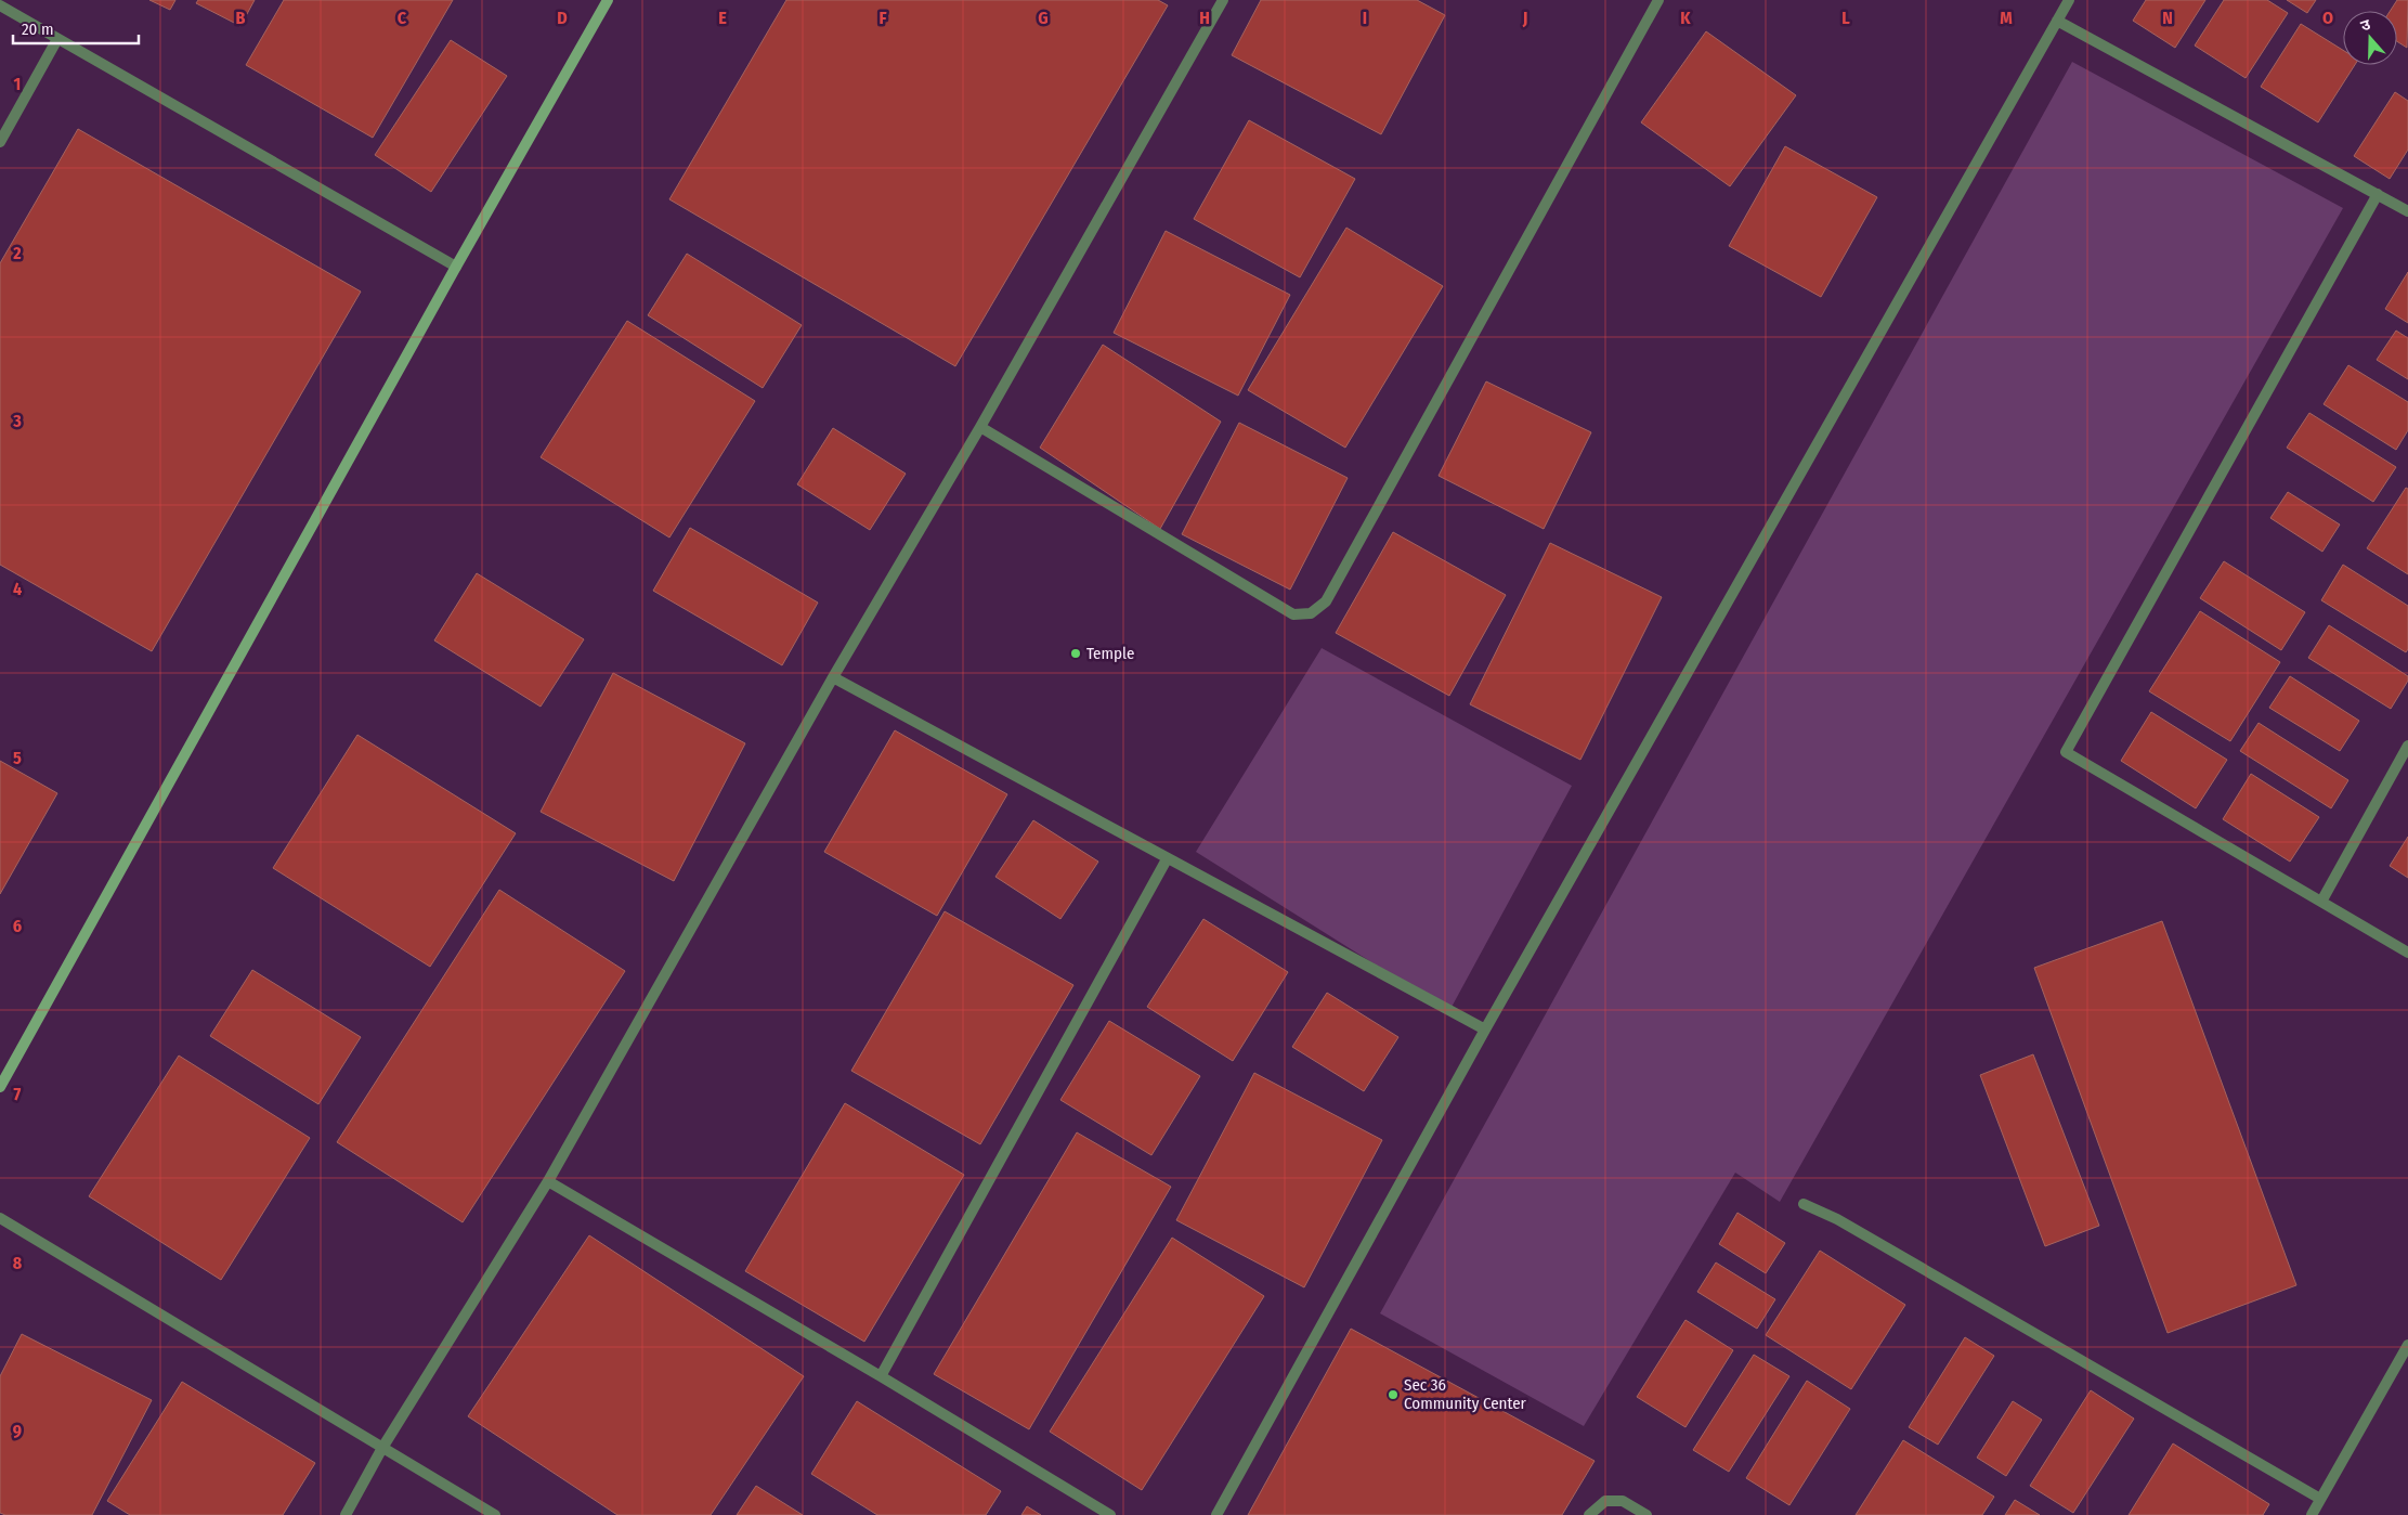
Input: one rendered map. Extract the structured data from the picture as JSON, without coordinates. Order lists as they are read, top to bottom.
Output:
{
  "places": ["Temple", "Sec 36 Community Center"],
  "scale_bar": "20 m",
  "north": "top",
  "grid": {
    "columns": [
      "B",
      "C",
      "D",
      "E",
      "F",
      "G",
      "H",
      "I",
      "J",
      "K",
      "L",
      "M",
      "N",
      "O"
    ],
    "rows": [
      "1",
      "2",
      "3",
      "4",
      "5",
      "6",
      "7",
      "8",
      "9"
    ]
  }
}
